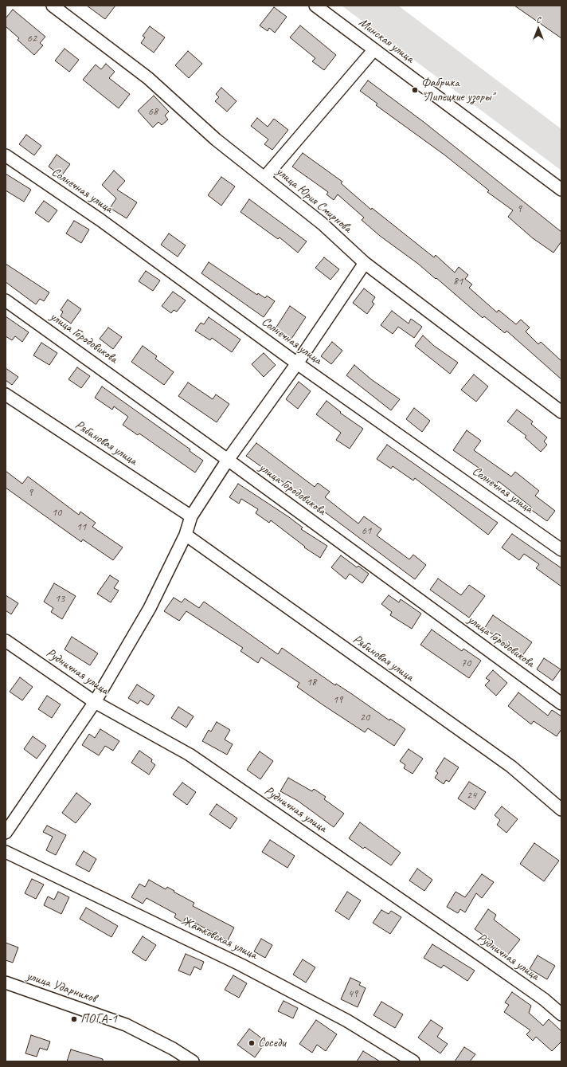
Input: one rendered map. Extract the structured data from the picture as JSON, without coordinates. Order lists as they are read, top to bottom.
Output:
{
  "streets": {
    "street": [
      "Минская улица",
      "Солнечная улица",
      "улица Юрия Смирнова",
      "улица Городовикова",
      "Рябиновая улица",
      "Рудничная улица",
      "Жатковская улица",
      "улица Ударников"
    ]
  },
  "places": ["Фабрика \"Липецкие узоры\"", "ПОГА-1", "Соседи"],
  "house_numbers": [
    "62",
    "68",
    "9",
    "81",
    "9",
    "10",
    "11",
    "61",
    "13",
    "70",
    "18",
    "19",
    "20",
    "24",
    "49"
  ],
  "north": "top"
}
